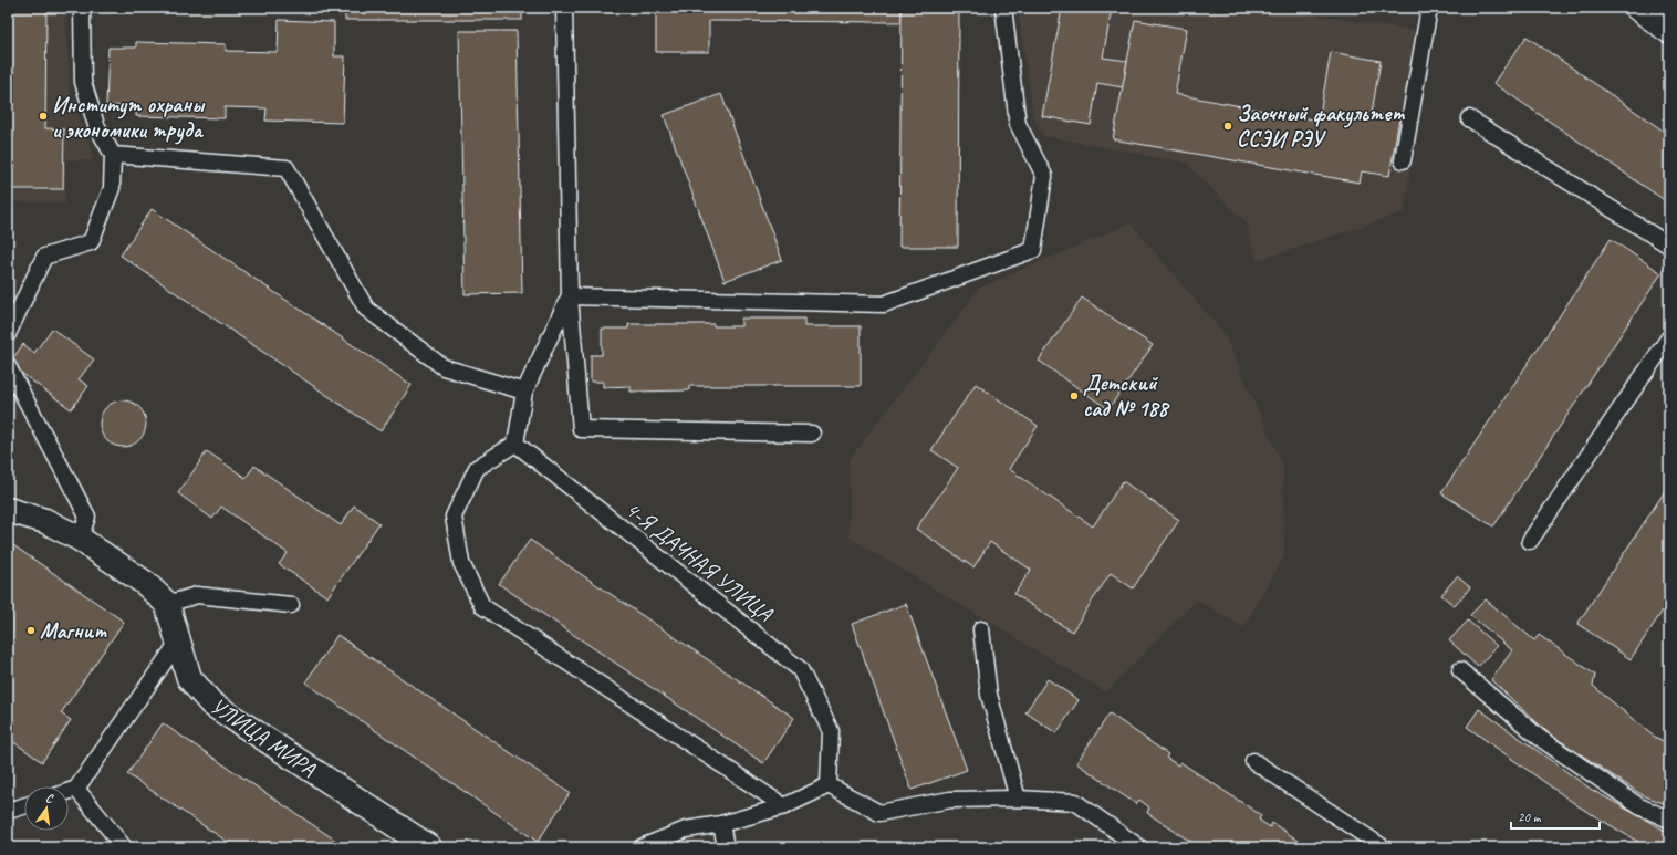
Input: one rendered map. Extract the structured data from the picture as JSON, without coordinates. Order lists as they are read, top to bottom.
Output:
{
  "streets": {
    "street": ["УЛИЦА МИРА"],
    "lane": ["4-Я ДАЧНАЯ УЛИЦА"]
  },
  "places": [
    "Институт охраны и экономики труда",
    "Заочный факультет ССЭИ РЭУ",
    "Детский сад № 188",
    "Магнит"
  ],
  "scale_bar": "20 m",
  "north": "top"
}
